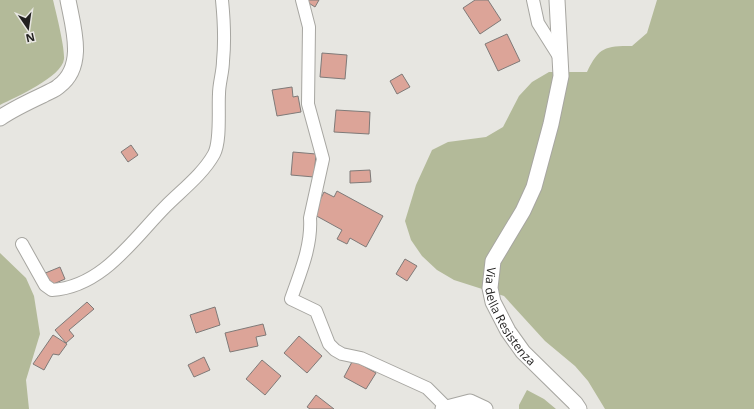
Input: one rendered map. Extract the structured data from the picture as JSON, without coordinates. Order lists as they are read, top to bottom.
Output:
{
  "streets": {
    "street": ["Via della Resistenza"]
  },
  "north": "bottom"
}
